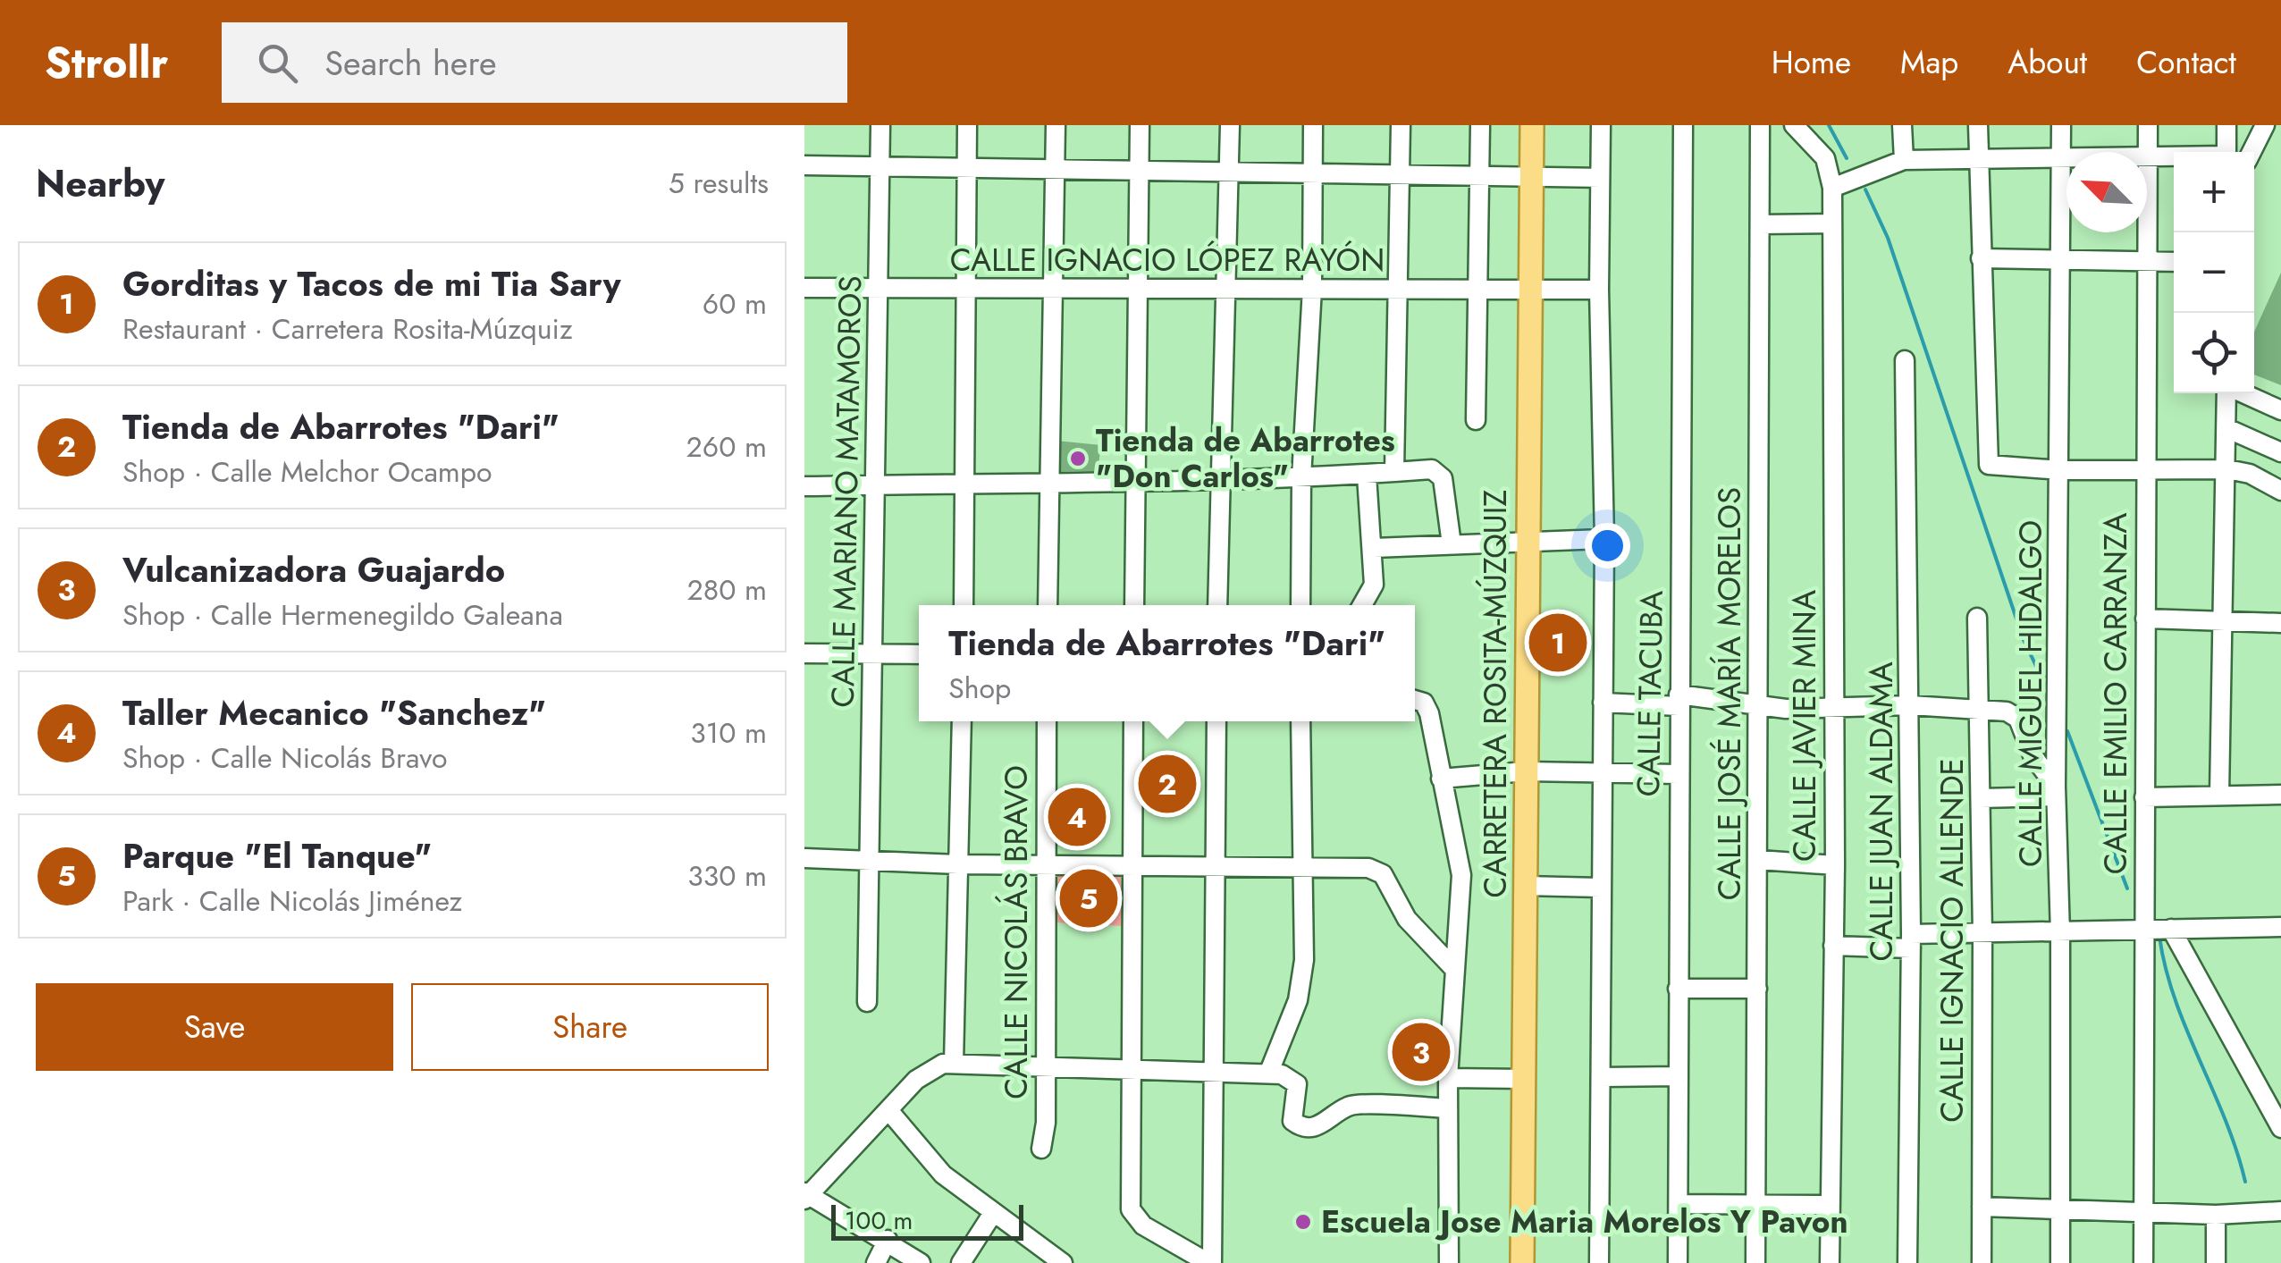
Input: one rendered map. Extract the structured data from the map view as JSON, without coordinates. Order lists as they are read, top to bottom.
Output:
{
  "streets": {
    "main road": ["CARRETERA ROSITA-MÚZQUIZ"],
    "street": [
      "CALLE IGNACIO LÓPEZ RAYÓN",
      "CALLE MARIANO MATAMOROS",
      "CALLE TACUBA",
      "CALLE JOSÉ MARÍA MORELOS",
      "CALLE MIGUEL HIDALGO",
      "CALLE EMILIO CARRANZA",
      "CALLE JAVIER MINA",
      "CALLE JUAN ALDAMA",
      "CALLE NICOLÁS BRAVO",
      "CALLE IGNACIO ALLENDE"
    ]
  },
  "crossings": [
    ["CALLE IGNACIO LÓPEZ RAYÓN", "CALLE MARIANO MATAMOROS"],
    ["CALLE IGNACIO LÓPEZ RAYÓN", "CARRETERA ROSITA-MÚZQUIZ"]
  ],
  "places": ["Tienda de Abarrotes \"Don Carlos\"", "Escuela Jose Maria Morelos Y Pavon"],
  "scale_bar": "100 m",
  "north": "top left",
  "page": {
    "header": "Strollr",
    "search": "Search here",
    "nav": [
      "Home",
      "Map",
      "About",
      "Contact"
    ],
    "heading": ["Nearby", "5 results"],
    "map_buttons": ["+", "−"],
    "list": [
      {
        "mark": "1",
        "name": "Gorditas y Tacos de mi Tia Sary",
        "note": "Restaurant · Carretera Rosita-Múzquiz",
        "value": "60 m"
      },
      {
        "mark": "2",
        "name": "Tienda de Abarrotes \"Dari\"",
        "note": "Shop · Calle Melchor Ocampo",
        "value": "260 m"
      },
      {
        "mark": "3",
        "name": "Vulcanizadora Guajardo",
        "note": "Shop · Calle Hermenegildo Galeana",
        "value": "280 m"
      },
      {
        "mark": "4",
        "name": "Taller Mecanico \"Sanchez\"",
        "note": "Shop · Calle Nicolás Bravo",
        "value": "310 m"
      },
      {
        "mark": "5",
        "name": "Parque \"El Tanque\"",
        "note": "Park · Calle Nicolás Jiménez",
        "value": "330 m"
      }
    ],
    "popup": ["Tienda de Abarrotes \"Dari\"", "Shop"],
    "pins": [
      "1",
      "2",
      "4",
      "5",
      "3"
    ],
    "buttons": ["Save", "Share"],
    "scale": "100 m"
  }
}
